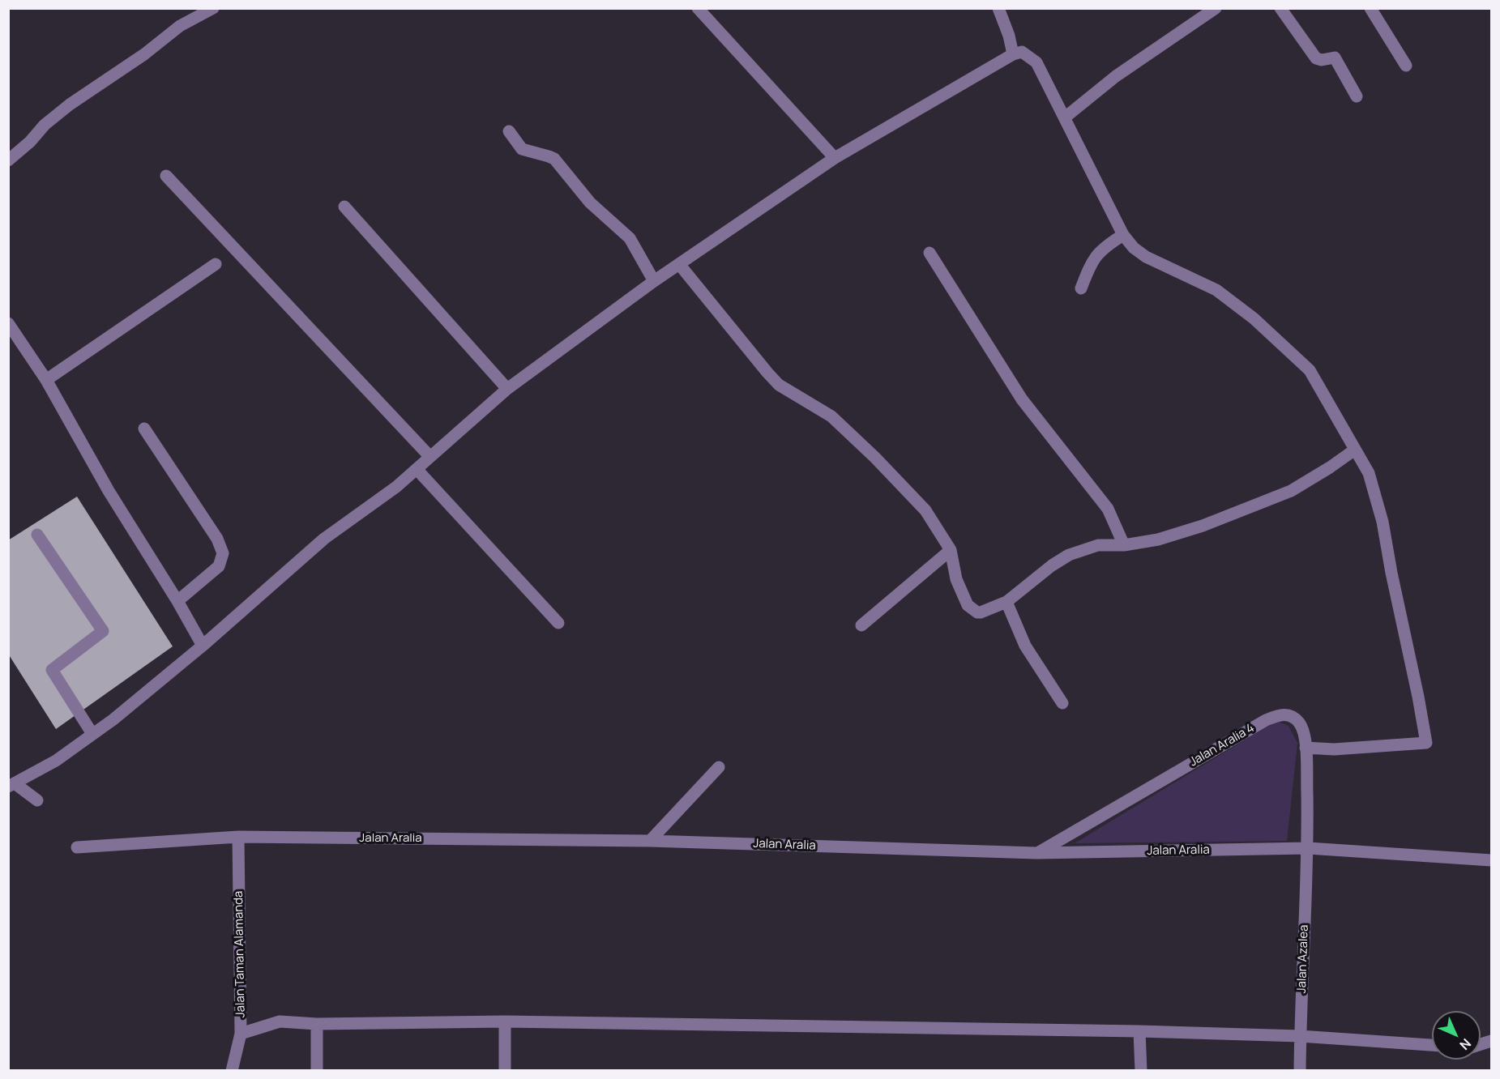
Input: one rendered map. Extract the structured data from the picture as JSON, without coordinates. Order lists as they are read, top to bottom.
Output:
{
  "streets": {
    "street": [
      "Jalan Aralia 4",
      "Jalan Aralia",
      "Jalan Taman Alamanda",
      "Jalan Azalea"
    ]
  },
  "crossings": [
    ["Jalan Aralia 4", "Jalan Aralia"],
    ["Jalan Aralia 4", "Jalan Azalea"],
    ["Jalan Aralia", "Jalan Taman Alamanda"],
    ["Jalan Aralia", "Jalan Azalea"]
  ],
  "north": "bottom right"
}
